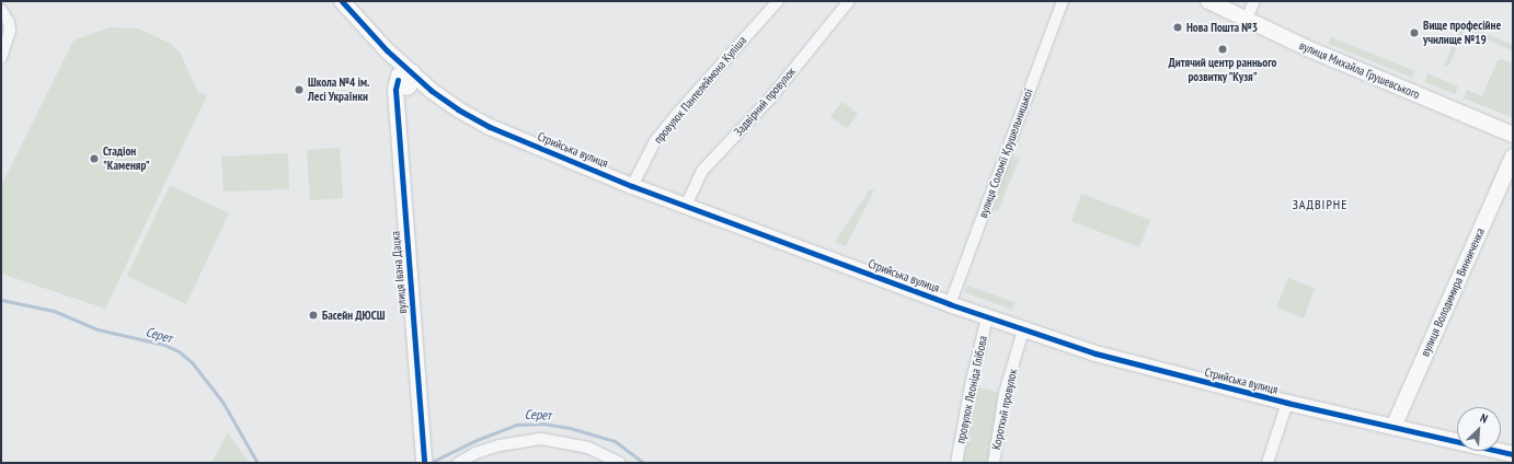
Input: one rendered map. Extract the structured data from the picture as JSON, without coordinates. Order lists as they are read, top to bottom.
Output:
{
  "streets": {
    "main road": [
      "вулиця Михайла Грушевського",
      "Стрийська вулиця",
      "вулиця Івана Дацка",
      "вулиця Володимира Винниченка"
    ],
    "street": [
      "провулок Пантелеймона Куліша",
      "Задвірний провулок",
      "вулиця Соломії Крушельницької",
      "провулок Леоніда Глібова",
      "Короткий провулок"
    ]
  },
  "crossings": [
    ["провулок Пантелеймона Куліша", "Стрийська вулиця"],
    ["Задвірний провулок", "Стрийська вулиця"],
    ["Стрийська вулиця", "вулиця Соломії Крушельницької"],
    ["Стрийська вулиця", "вулиця Івана Дацка"],
    ["Стрийська вулиця", "вулиця Володимира Винниченка"],
    ["Стрийська вулиця", "провулок Леоніда Глібова"],
    ["Стрийська вулиця", "Короткий провулок"]
  ],
  "districts": ["ЗАДВІРНЕ"],
  "water": ["Серет"],
  "places": [
    "Нова Пошта №3",
    "Вище професійне училище №19",
    "Дитячий центр раннього розвитку \"Кузя\"",
    "Школа №4 ім. Лесі Українки",
    "Стадіон \"Каменяр\"",
    "Басейн ДЮСШ"
  ],
  "north": "top right"
}
